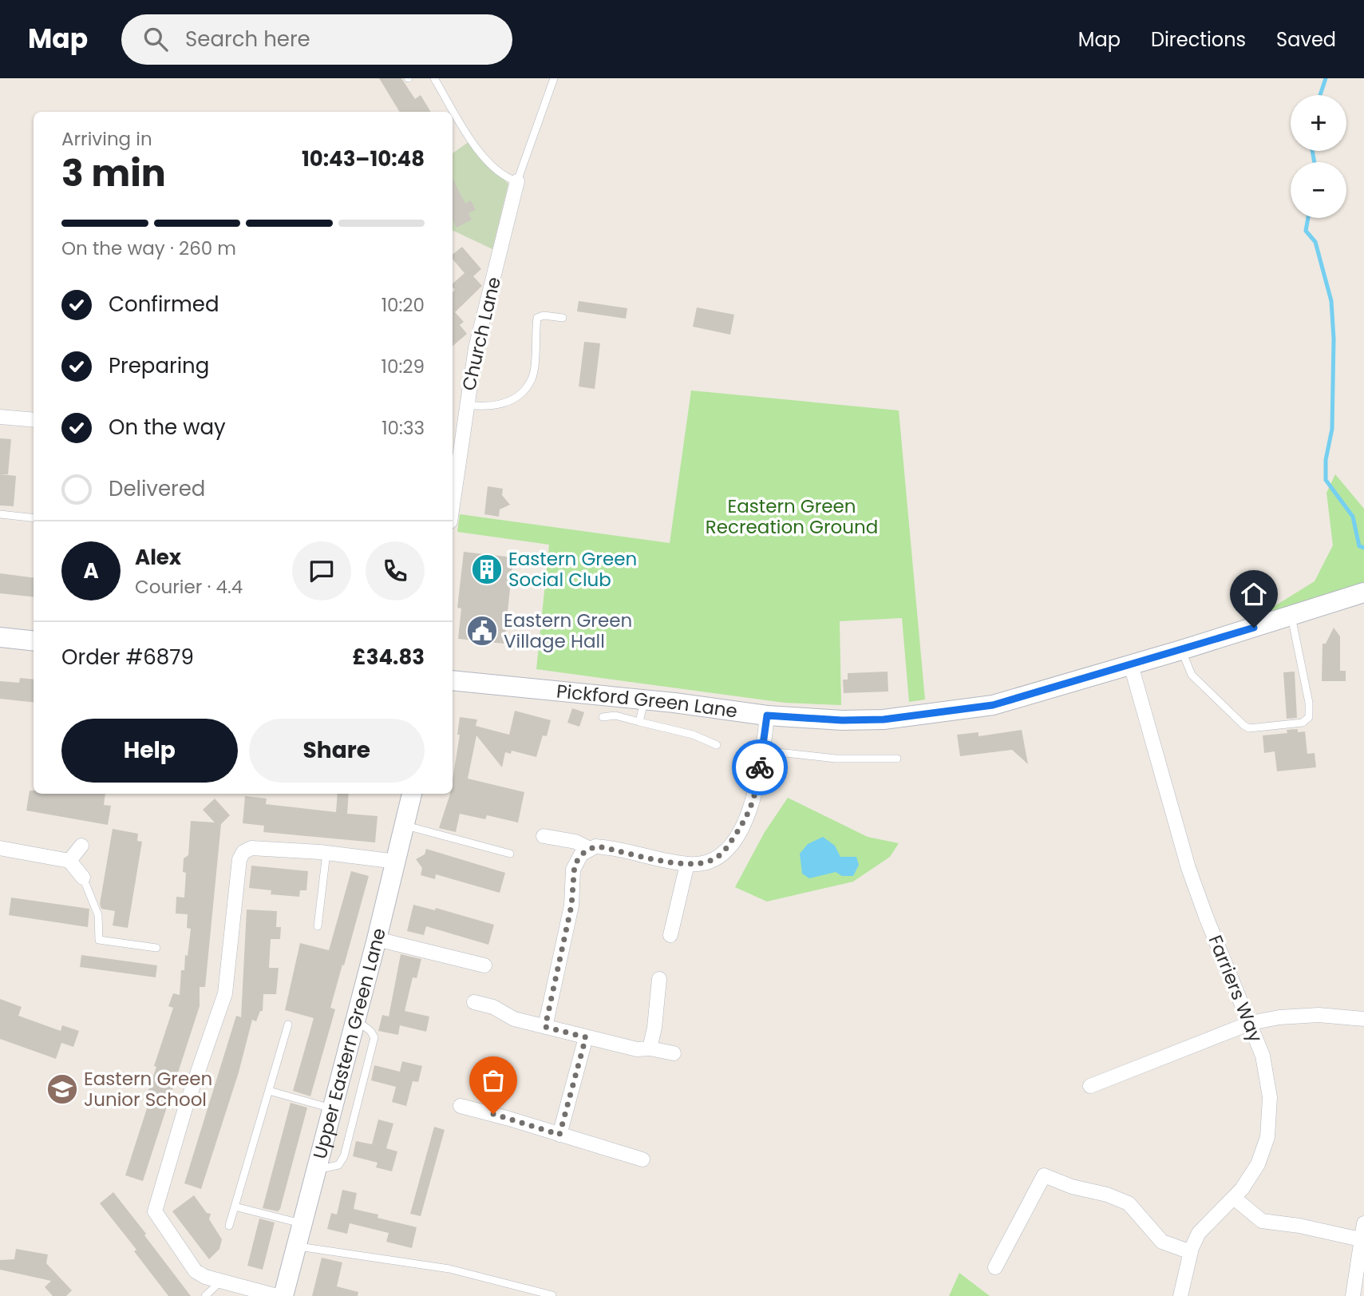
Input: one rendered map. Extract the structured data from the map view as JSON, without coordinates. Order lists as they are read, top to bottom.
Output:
{
  "streets": {
    "street": [
      "Church Lane",
      "Pickford Green Lane",
      "Farriers Way",
      "Upper Eastern Green Lane"
    ]
  },
  "crossings": [
    ["Pickford Green Lane", "Farriers Way"]
  ],
  "parks": ["Eastern Green Recreation Ground"],
  "places": {
    "building": ["Eastern Green Social Club"],
    "public building": ["Eastern Green Village Hall"],
    "school or university": ["Eastern Green Junior School"]
  },
  "page": {
    "header": "Map",
    "search": "Search here",
    "nav": ["Map", "Directions", "Saved"],
    "map_buttons": ["+", "−"],
    "heading": ["3 min", "Arriving in", "10:43–10:48"],
    "panel": [
      "Alex",
      "Courier · 4.4",
      "Order #6879",
      "£34.83"
    ],
    "bar": "On the way · 260 m",
    "list": [
      ["Confirmed", "10:20"],
      ["Preparing", "10:29"],
      ["On the way", "10:33"],
      "Delivered"
    ],
    "round": "A",
    "buttons": ["Help", "Share"]
  }
}
